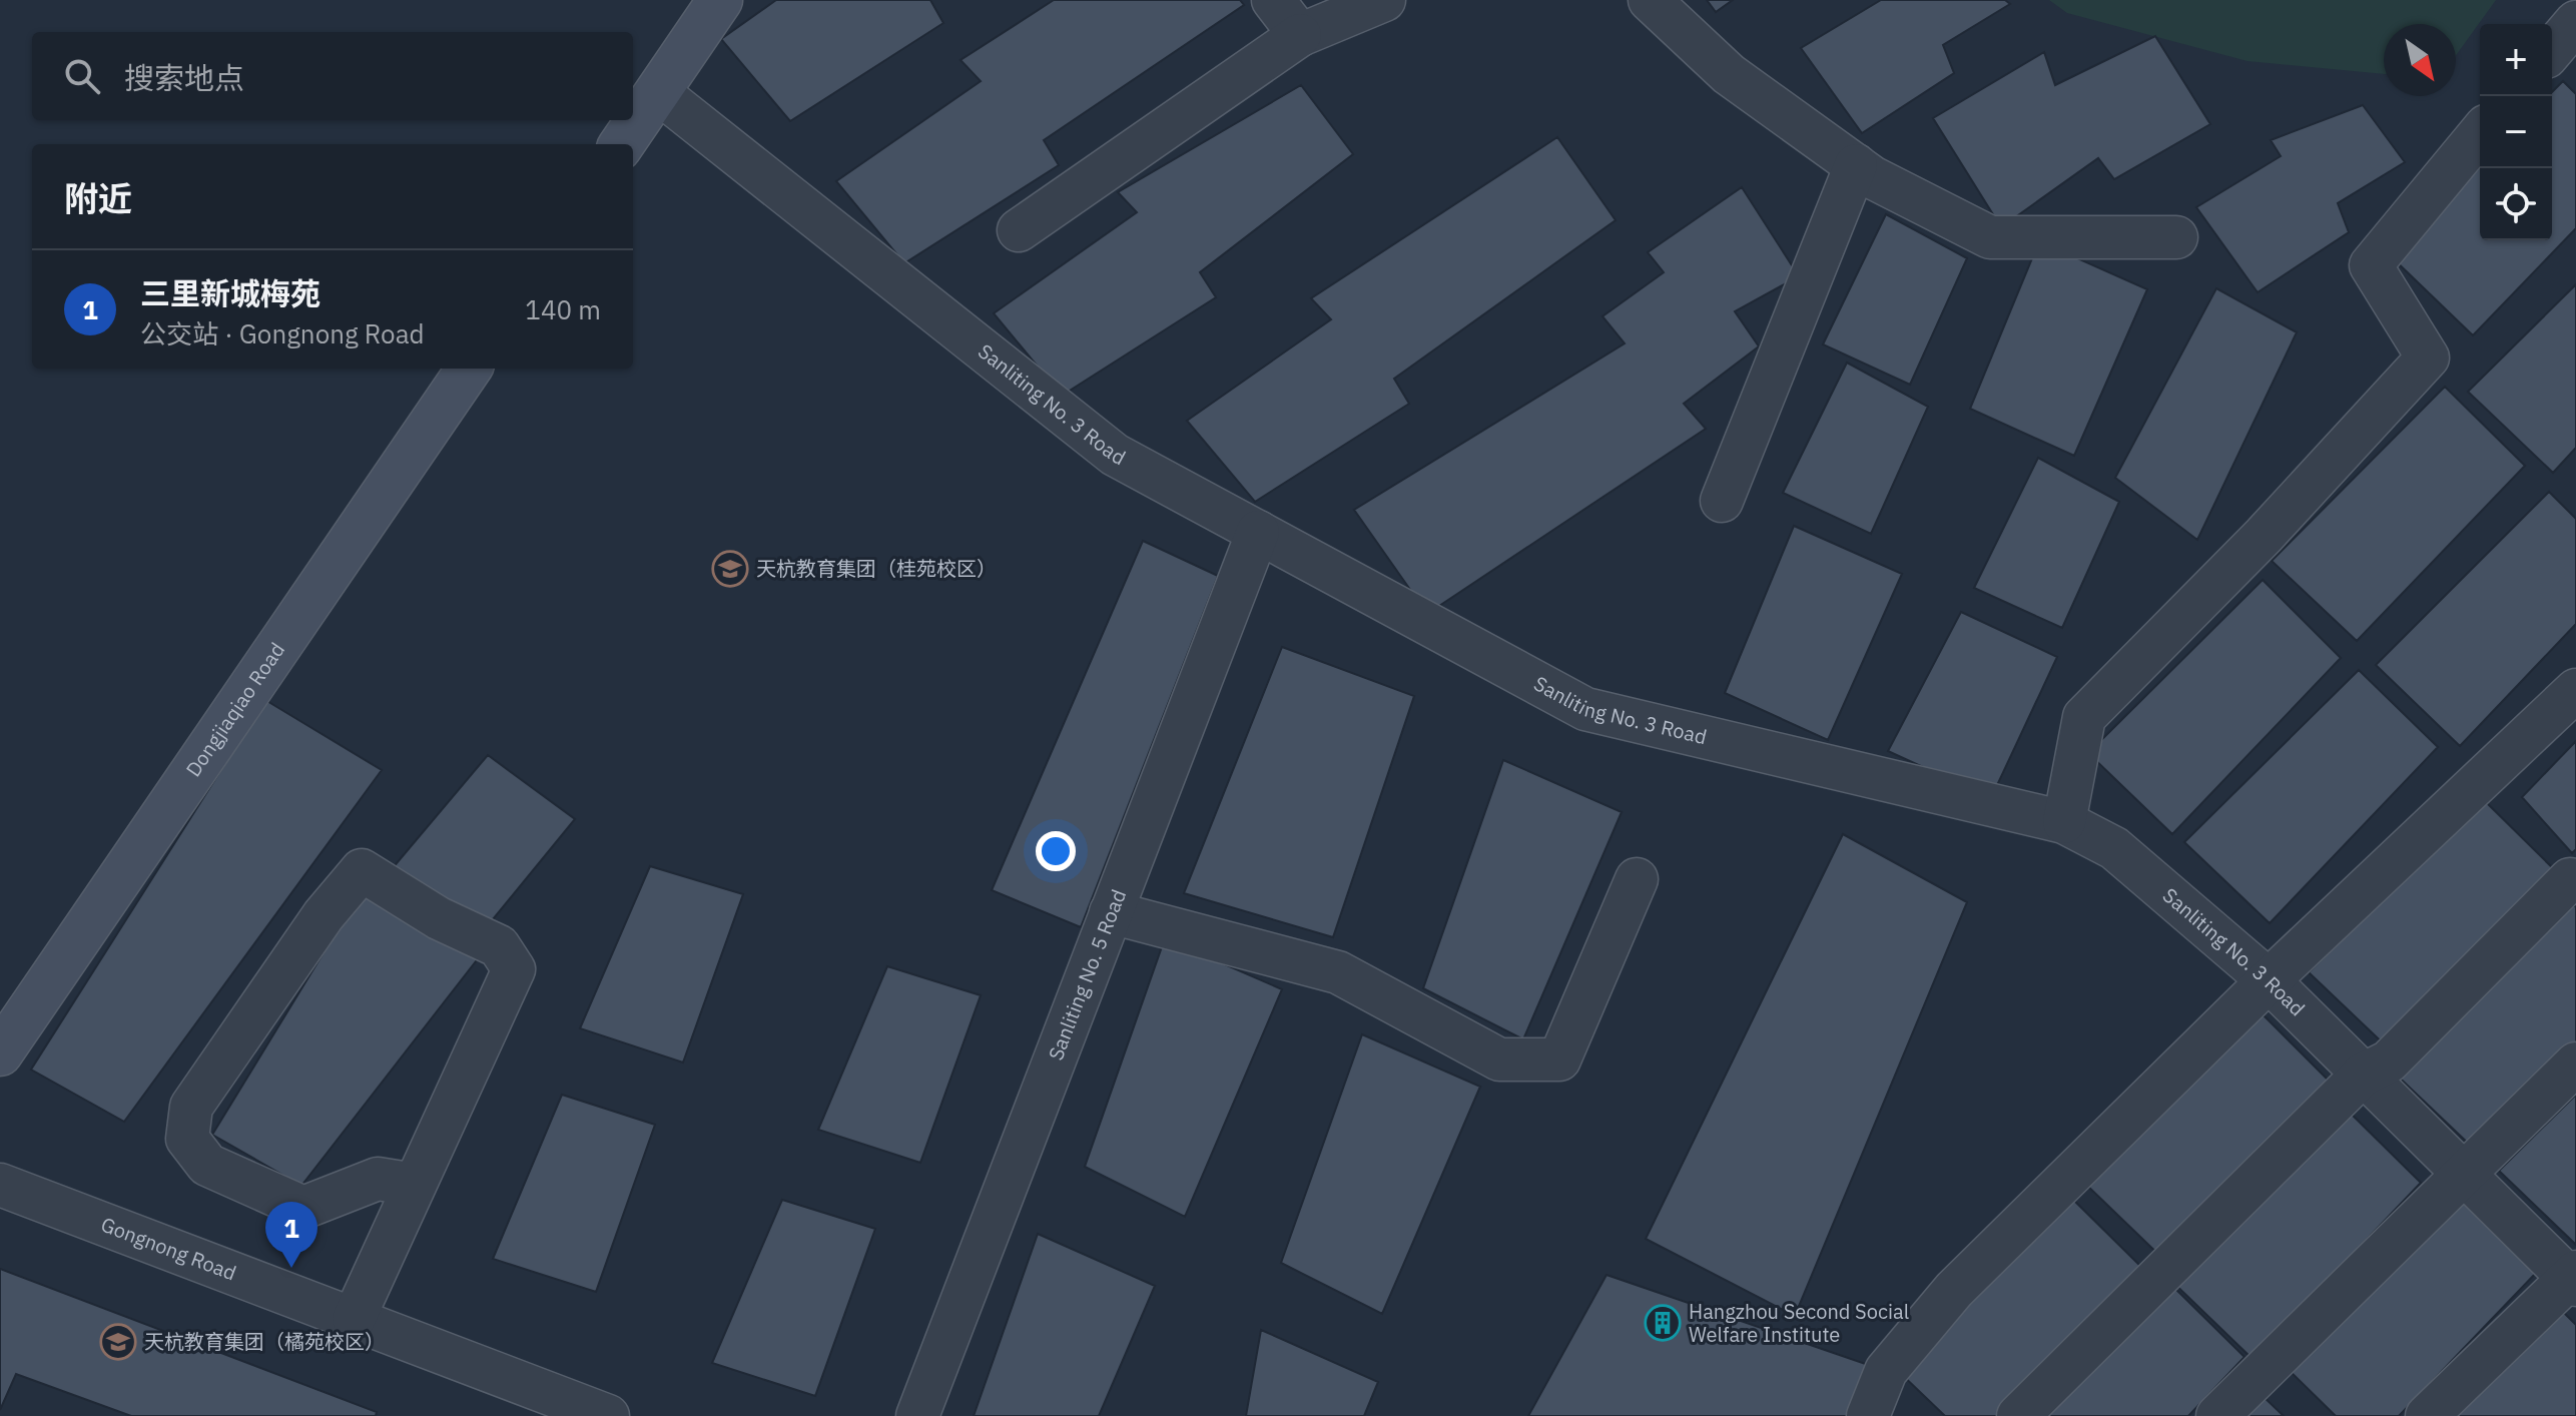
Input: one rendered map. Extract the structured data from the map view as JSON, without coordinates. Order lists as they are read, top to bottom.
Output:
{
  "streets": {
    "street": [
      "Sanliting No. 3 Road",
      "Dongjiaqiao Road",
      "Sanliting No. 5 Road",
      "Gongnong Road"
    ]
  },
  "crossings": [
    ["Sanliting No. 3 Road", "Sanliting No. 5 Road"]
  ],
  "places": {
    "school or university": ["天杭教育集团（桂苑校区）", "天杭教育集团（橘苑校区）"],
    "building": ["Hangzhou Second Social Welfare Institute"]
  },
  "north": "bottom right",
  "page": {
    "map_buttons": ["+", "−"],
    "search": "搜索地点",
    "heading": "附近",
    "list": [
      {
        "mark": "1",
        "name": "三里新城梅苑",
        "note": "公交站 · Gongnong Road",
        "value": "140 m"
      }
    ],
    "pins": "1"
  }
}
